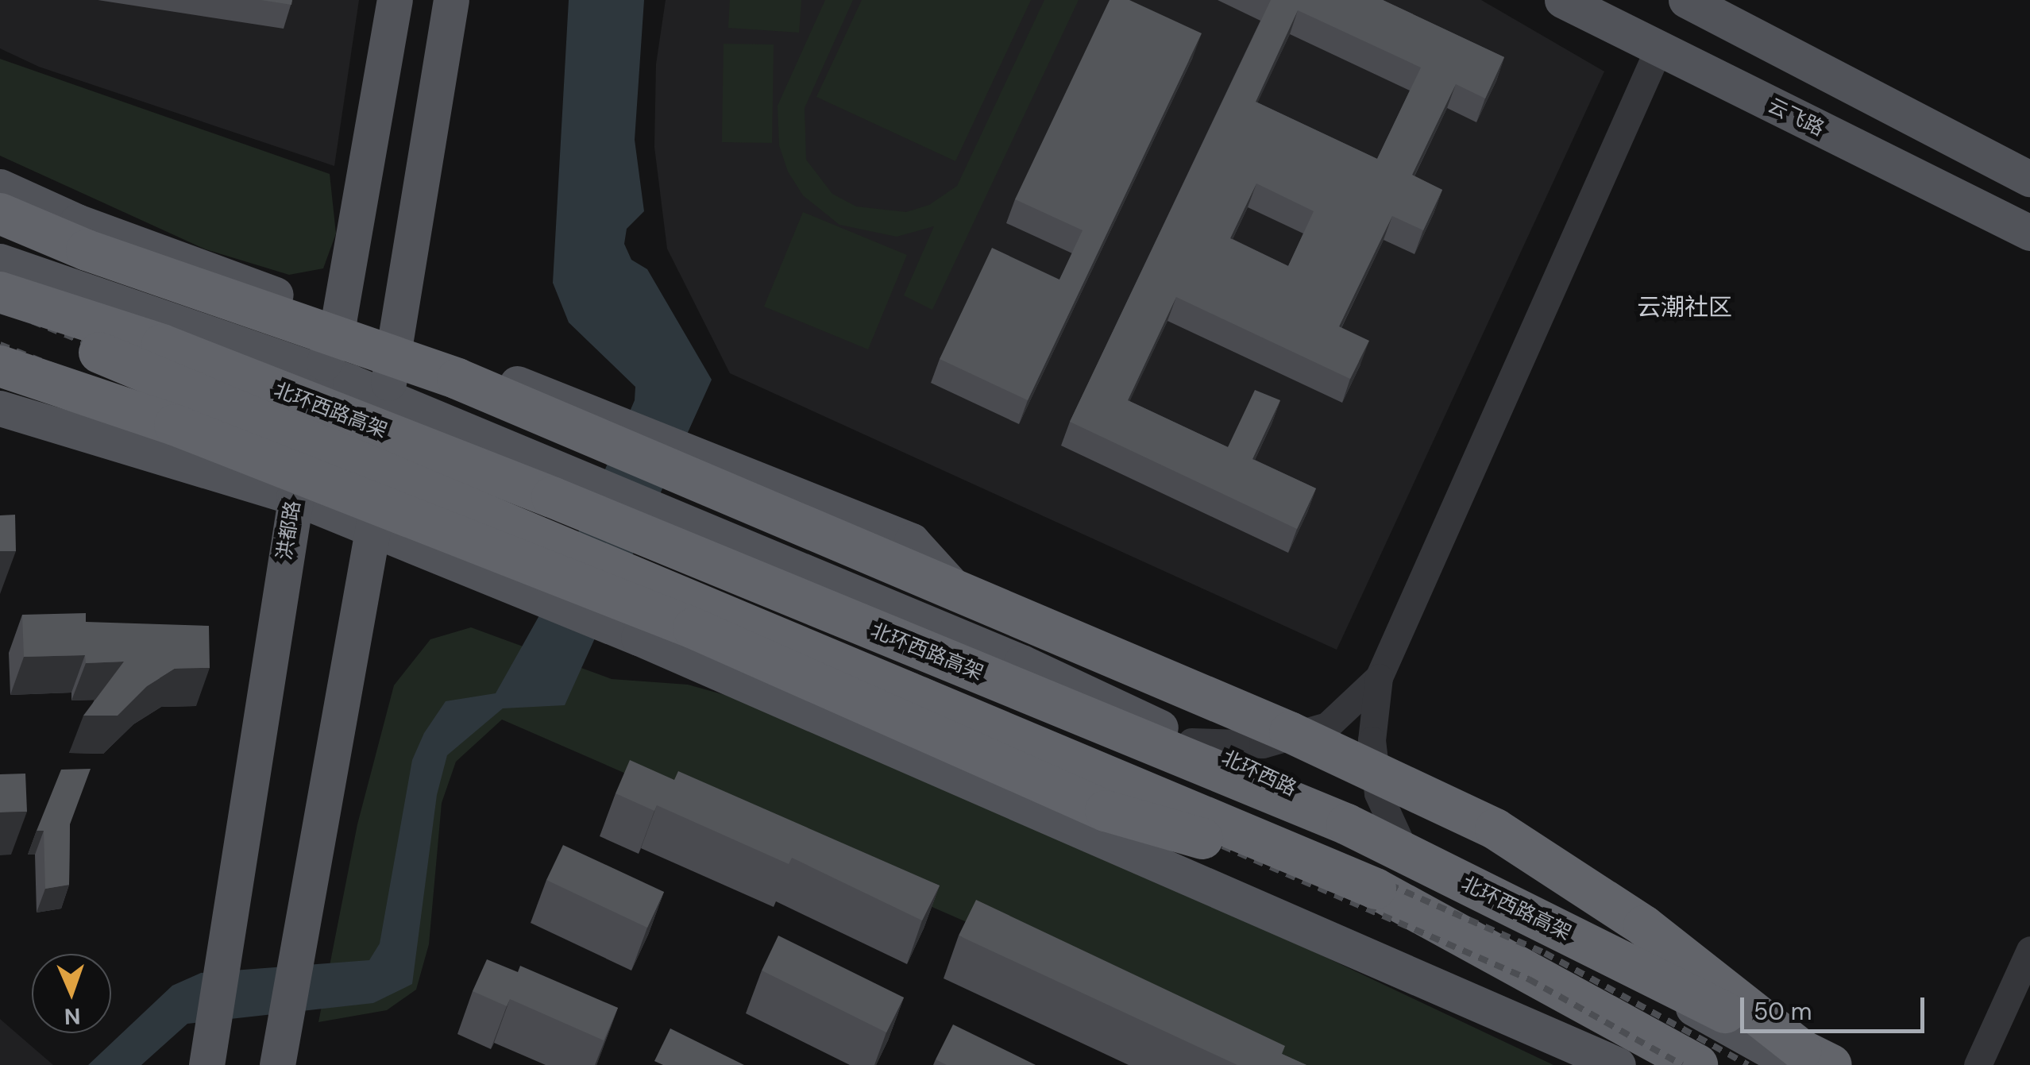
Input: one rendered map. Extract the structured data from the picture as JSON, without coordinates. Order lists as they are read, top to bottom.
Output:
{
  "streets": {
    "highway": ["北环西路高架"],
    "main road": ["云飞路", "洪都路", "北环西路"]
  },
  "crossings": [
    ["北环西路高架", "北环西路"],
    ["洪都路", "北环西路"]
  ],
  "districts": ["云潮社区"],
  "scale_bar": "50 m",
  "north": "bottom"
}
